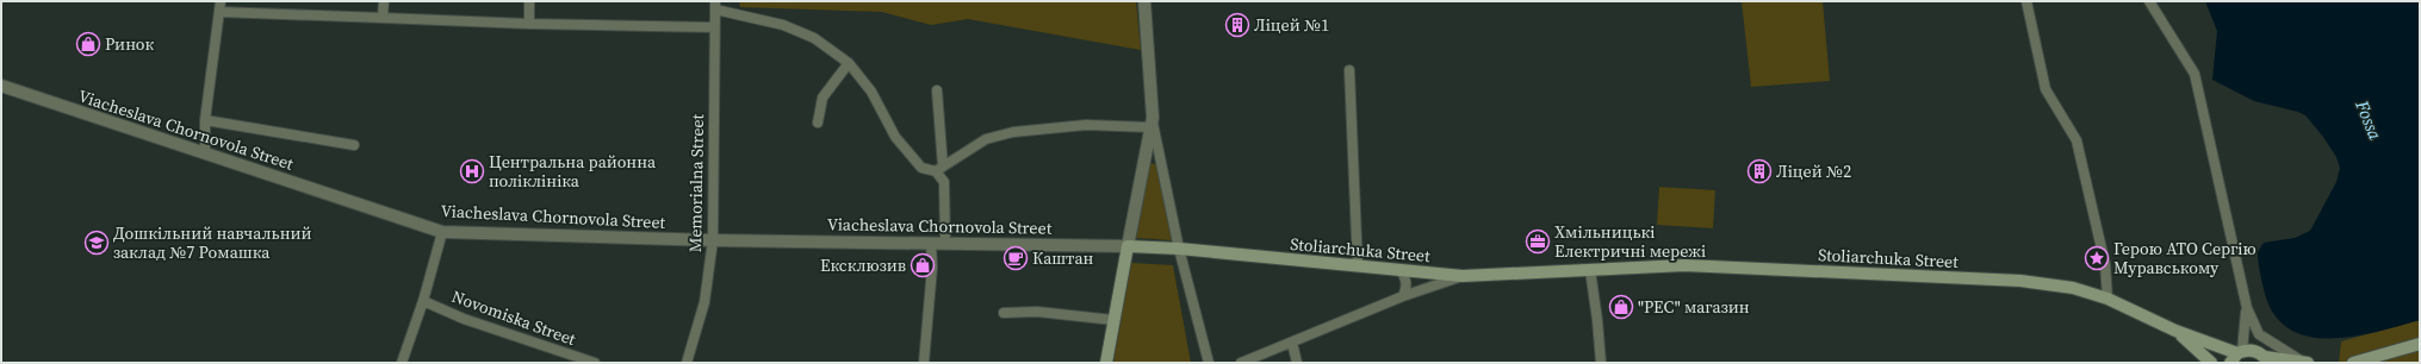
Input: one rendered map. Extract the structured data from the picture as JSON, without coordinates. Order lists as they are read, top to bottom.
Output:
{
  "streets": {
    "main road": ["Stoliarchuka Street"],
    "street": ["Viacheslava Chornovola Street", "Memorialna Street", "Novomiska Street"]
  },
  "crossings": [
    ["Viacheslava Chornovola Street", "Memorialna Street"],
    ["Viacheslava Chornovola Street", "Stoliarchuka Street"]
  ],
  "water": ["Fossa"],
  "places": {
    "building": ["Ліцей №1", "Ліцей №2"],
    "shop": ["Ринок", "Ексклюзив", "\"РЕС\" магазин"],
    "hospital": ["Центральна районна поліклініка"],
    "office": ["Хмільницькі Електричні мережі"],
    "school or university": ["Дошкільний навчальний заклад №7 Ромашка"],
    "cafe": ["Каштан"],
    "place": ["Герою АТО Сергію Муравському"]
  }
}
